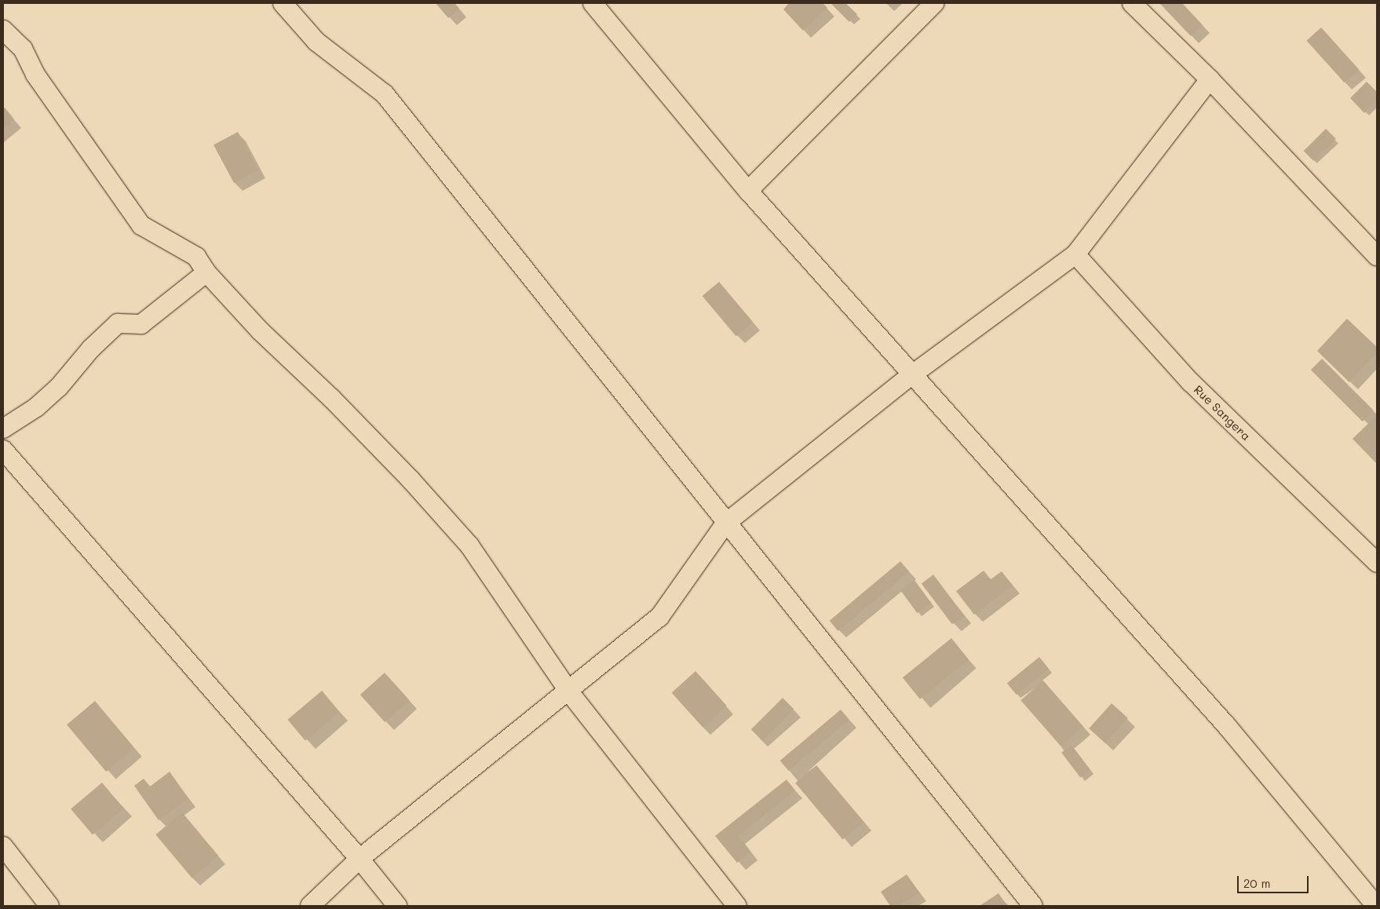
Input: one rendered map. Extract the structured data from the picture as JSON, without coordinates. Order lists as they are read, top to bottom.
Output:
{
  "streets": {
    "street": ["Rue Sangera"]
  },
  "scale_bar": "20 m"
}
